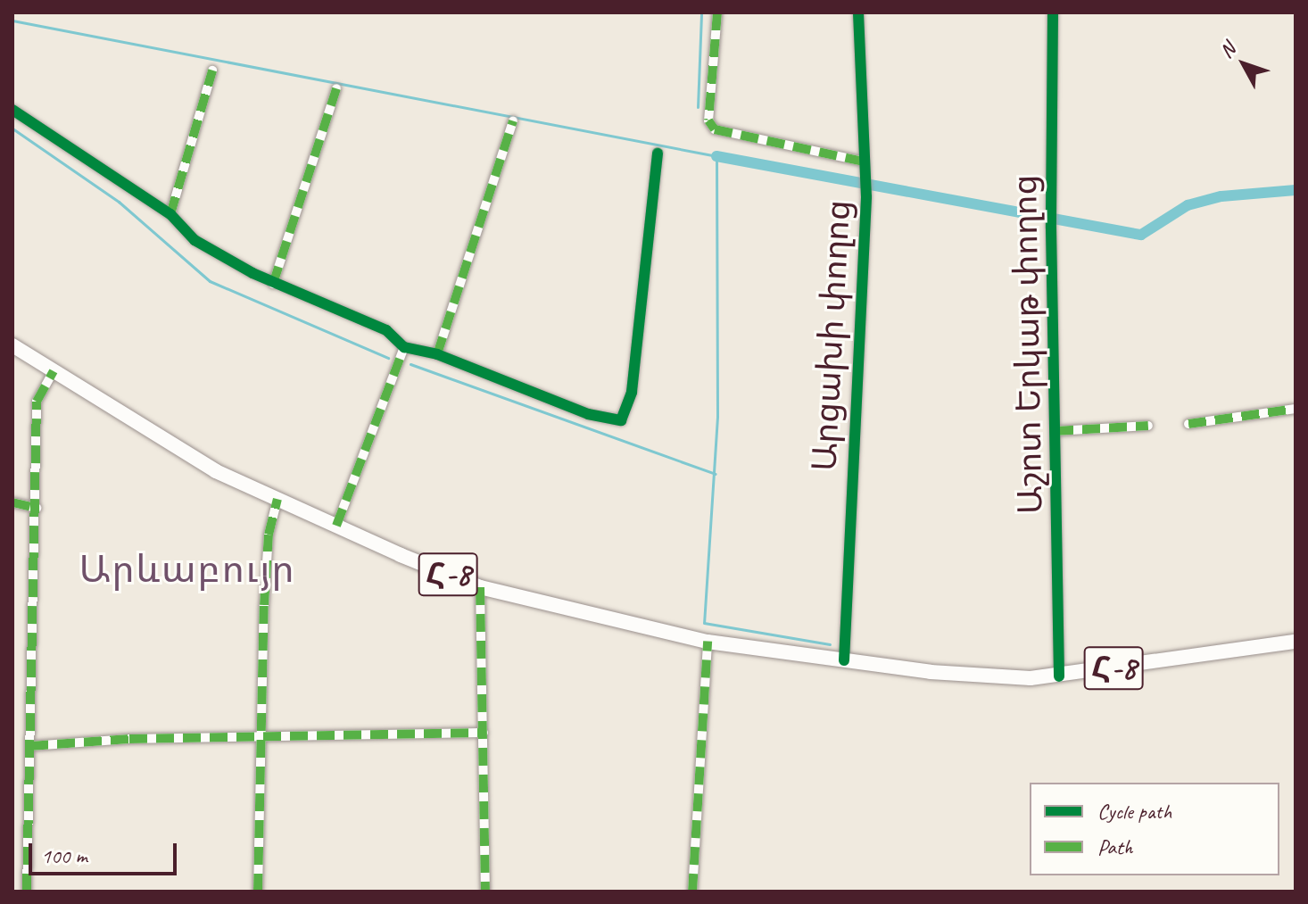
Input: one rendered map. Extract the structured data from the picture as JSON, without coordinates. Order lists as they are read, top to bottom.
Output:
{
  "streets": {
    "main road": ["Հ-8"],
    "street": ["Արցախի փողոց", "Աշոտ Երկաթ փողոց"]
  },
  "crossings": [
    ["Արցախի փողոց", "Հ-8"],
    ["Աշոտ Երկաթ փողոց", "Հ-8"]
  ],
  "districts": ["Արևաբույր"],
  "legend": ["Cycle path", "Path"],
  "scale_bar": "100 m",
  "north": "top left"
}
